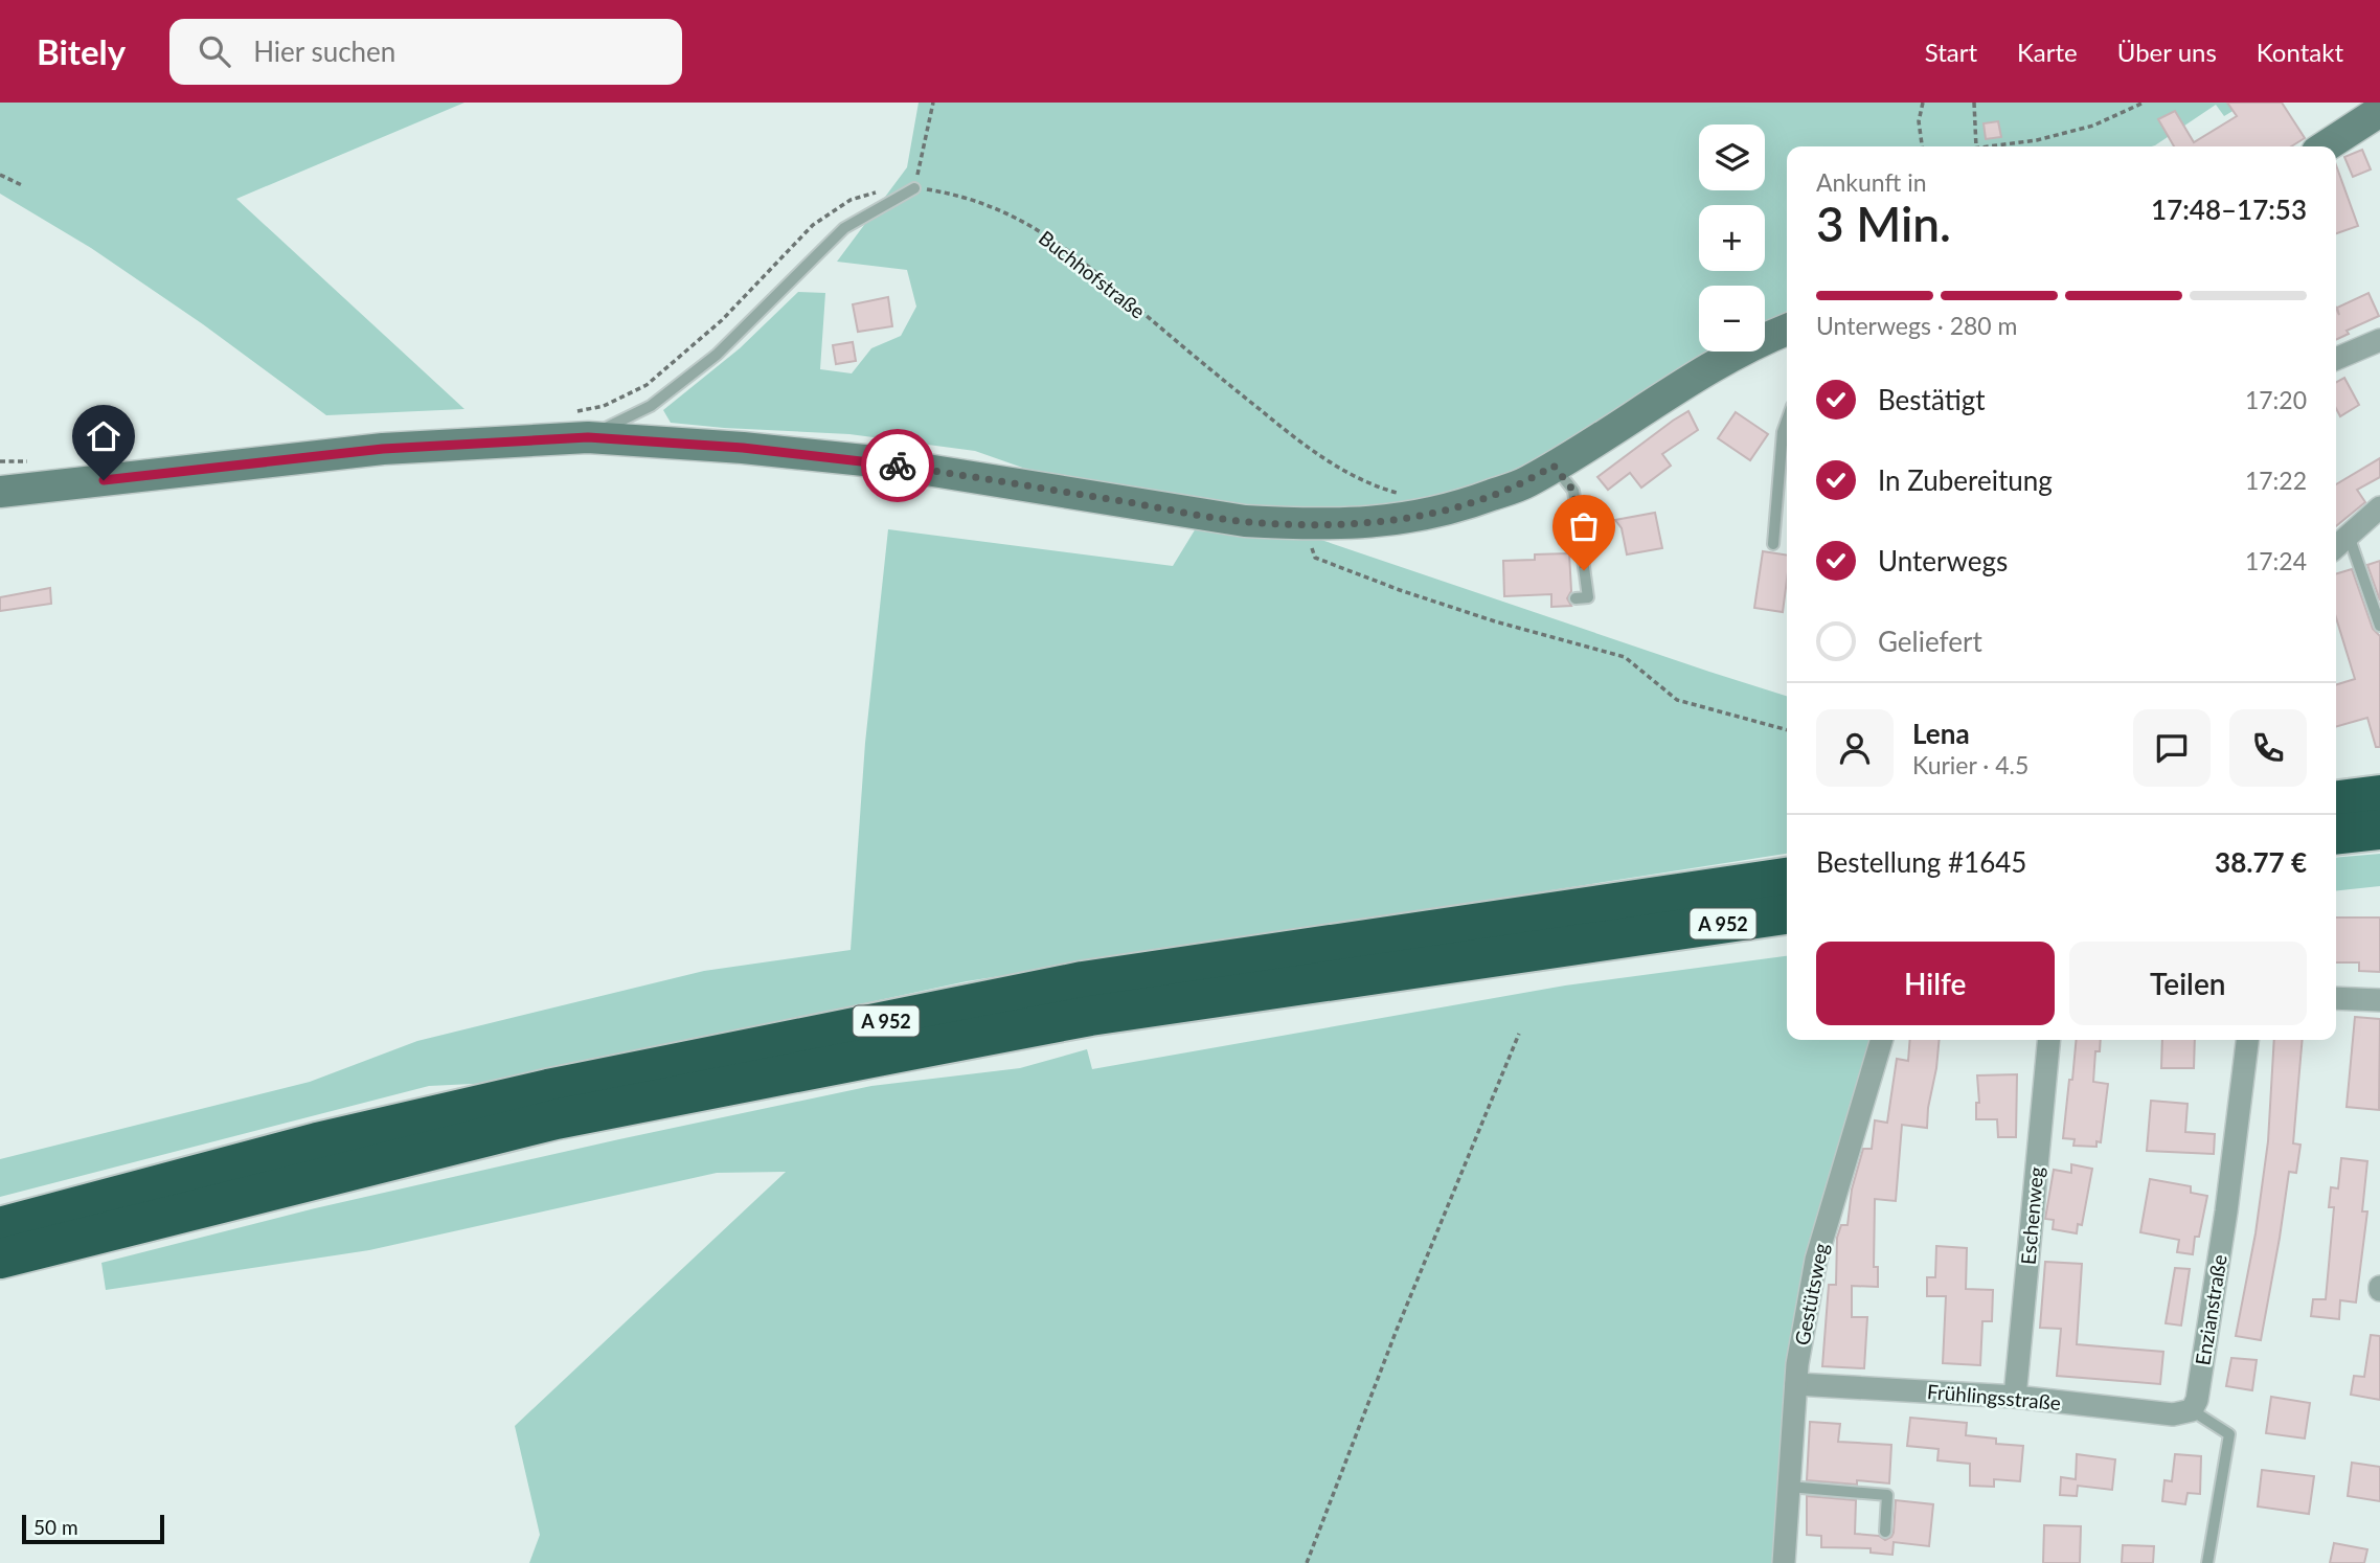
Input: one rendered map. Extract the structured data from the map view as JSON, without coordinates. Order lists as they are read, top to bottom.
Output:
{
  "streets": {
    "highway": ["A 952"],
    "street": [
      "Eschenweg",
      "Gestütsweg",
      "Enzianstraße",
      "Frühlingsstraße"
    ],
    "path": ["Buchhofstraße"]
  },
  "crossings": [
    ["Eschenweg", "Frühlingsstraße"],
    ["Gestütsweg", "Frühlingsstraße"],
    ["Enzianstraße", "Frühlingsstraße"]
  ],
  "scale_bar": "50 m",
  "page": {
    "header": "Bitely",
    "search": "Hier suchen",
    "nav": [
      "Start",
      "Karte",
      "Über uns",
      "Kontakt"
    ],
    "map_buttons": ["+", "−"],
    "heading": ["3 Min.", "Ankunft in", "17:48–17:53"],
    "panel": [
      "Lena",
      "Kurier · 4.5",
      "Bestellung #1645",
      "38.77 €"
    ],
    "bar": "Unterwegs · 280 m",
    "list": [
      ["Bestätigt", "17:20"],
      ["In Zubereitung", "17:22"],
      ["Unterwegs", "17:24"],
      "Geliefert"
    ],
    "buttons": ["Hilfe", "Teilen"],
    "scale": "50 m"
  }
}
